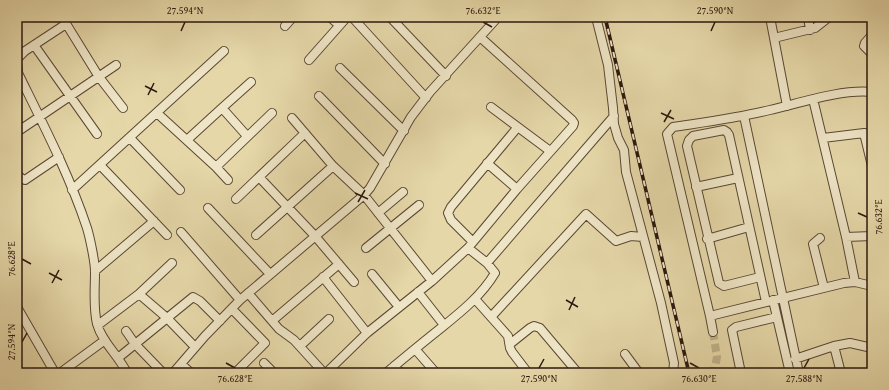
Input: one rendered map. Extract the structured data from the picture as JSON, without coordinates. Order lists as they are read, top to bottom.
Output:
{
  "coordinates": [
    "27.594°N",
    "76.632°E",
    "27.590°N",
    "76.628°E",
    "76.630°E",
    "27.588°N"
  ]
}
